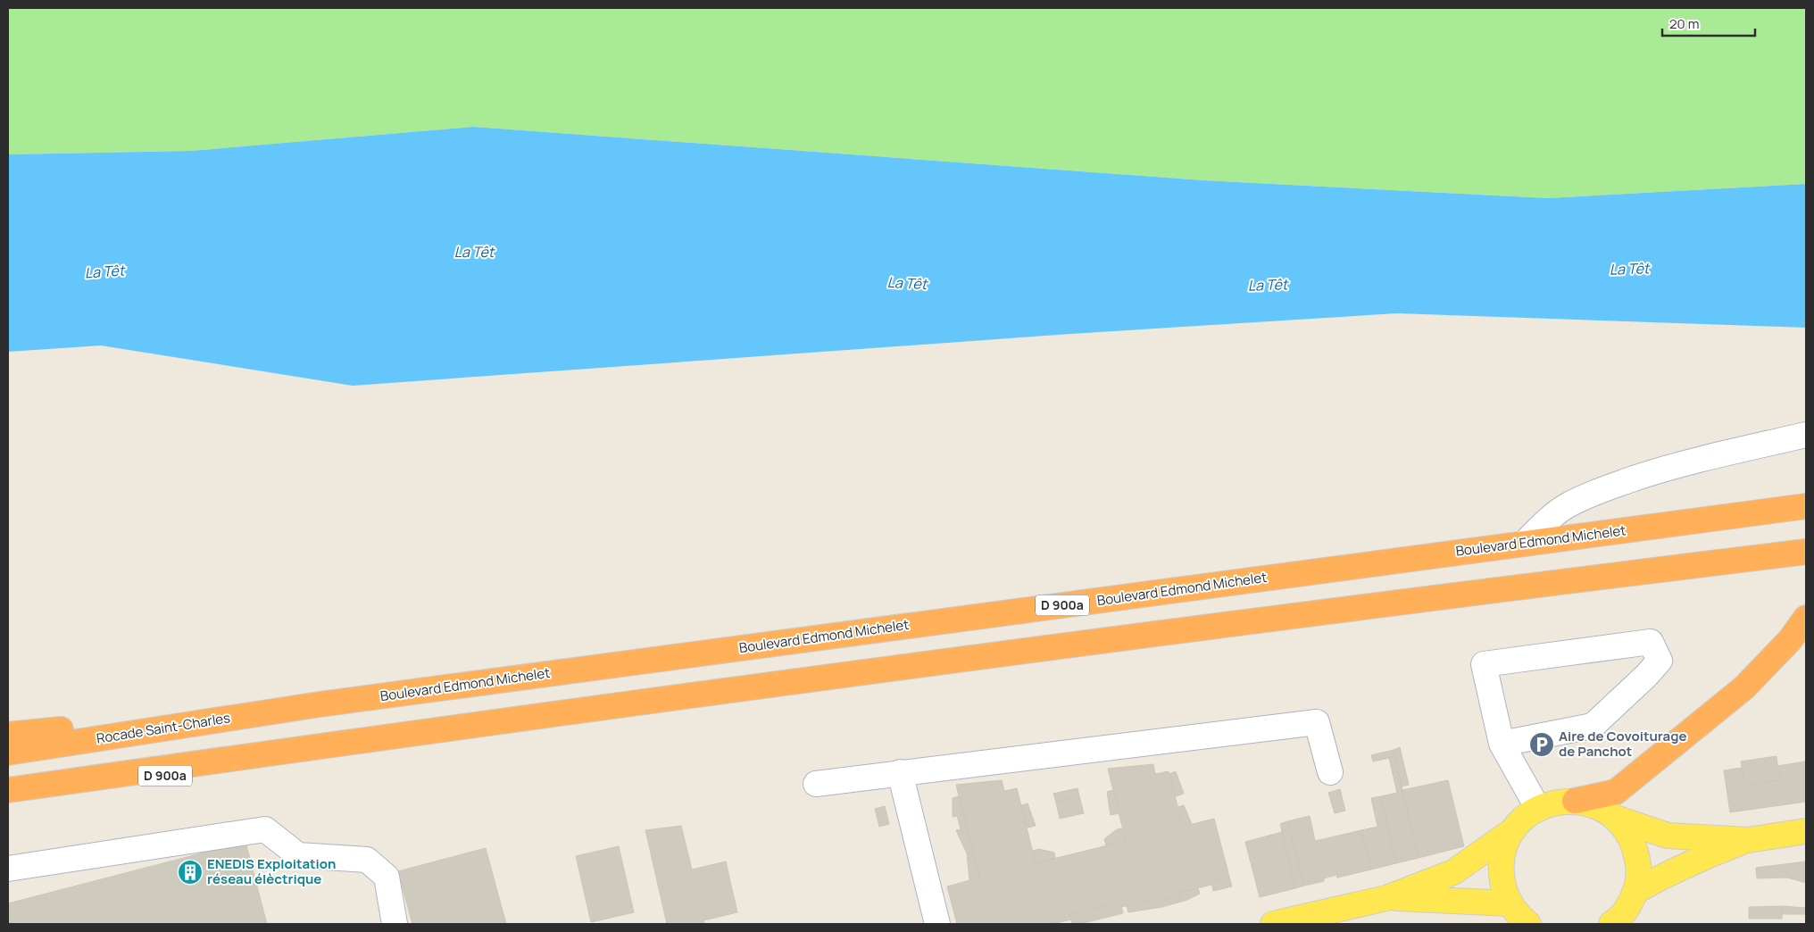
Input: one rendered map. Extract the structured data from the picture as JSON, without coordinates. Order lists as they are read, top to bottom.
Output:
{
  "streets": {
    "highway": ["Boulevard Edmond Michelet", "D 900a", "Rocade Saint-Charles"]
  },
  "crossings": [
    ["Boulevard Edmond Michelet", "D 900a"],
    ["Boulevard Edmond Michelet", "Rocade Saint-Charles"],
    ["D 900a", "Rocade Saint-Charles"]
  ],
  "water": ["La Têt"],
  "places": {
    "parking": ["Aire de Covoiturage de Panchot"],
    "building": ["ENEDIS Exploitation réseau élèctrique"]
  },
  "scale_bar": "20 m"
}
